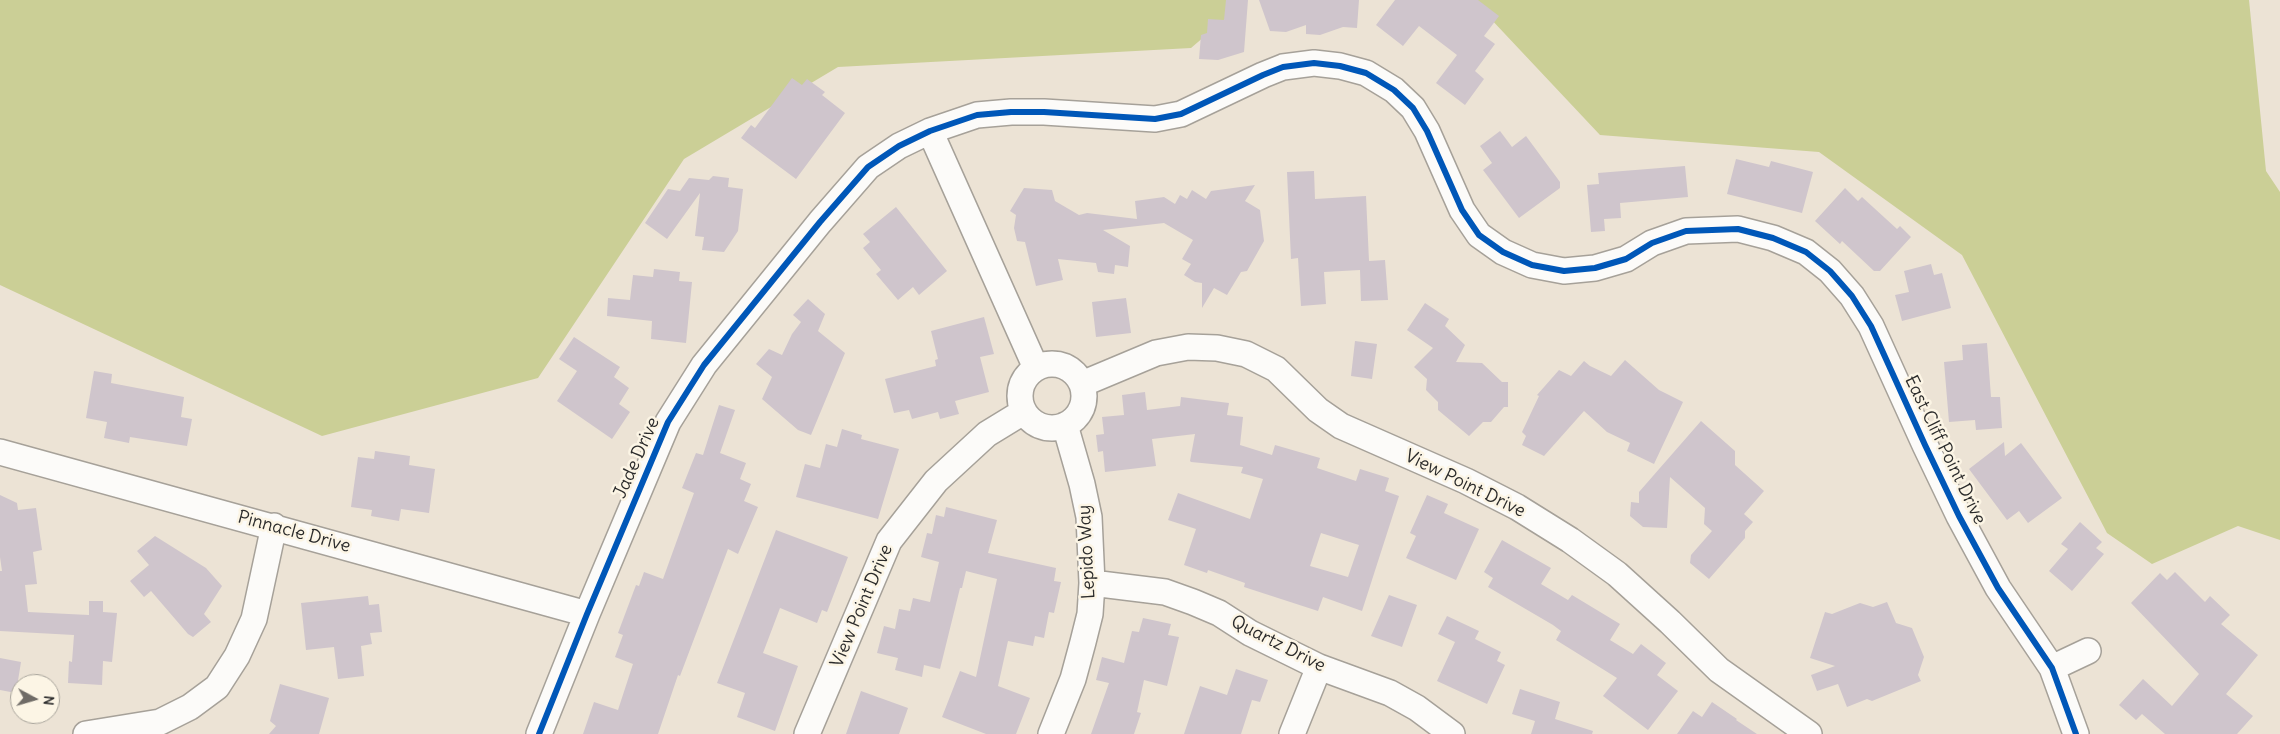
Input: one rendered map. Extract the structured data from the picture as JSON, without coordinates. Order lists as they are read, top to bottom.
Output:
{
  "streets": {
    "street": [
      "East Cliff Point Drive",
      "Jade Drive",
      "View Point Drive",
      "Pinnacle Drive",
      "Lepido Way",
      "Quartz Drive"
    ]
  },
  "crossings": [
    ["East Cliff Point Drive", "Jade Drive"],
    ["Jade Drive", "Pinnacle Drive"],
    ["View Point Drive", "Lepido Way"],
    ["Lepido Way", "Quartz Drive"]
  ],
  "north": "right"
}
